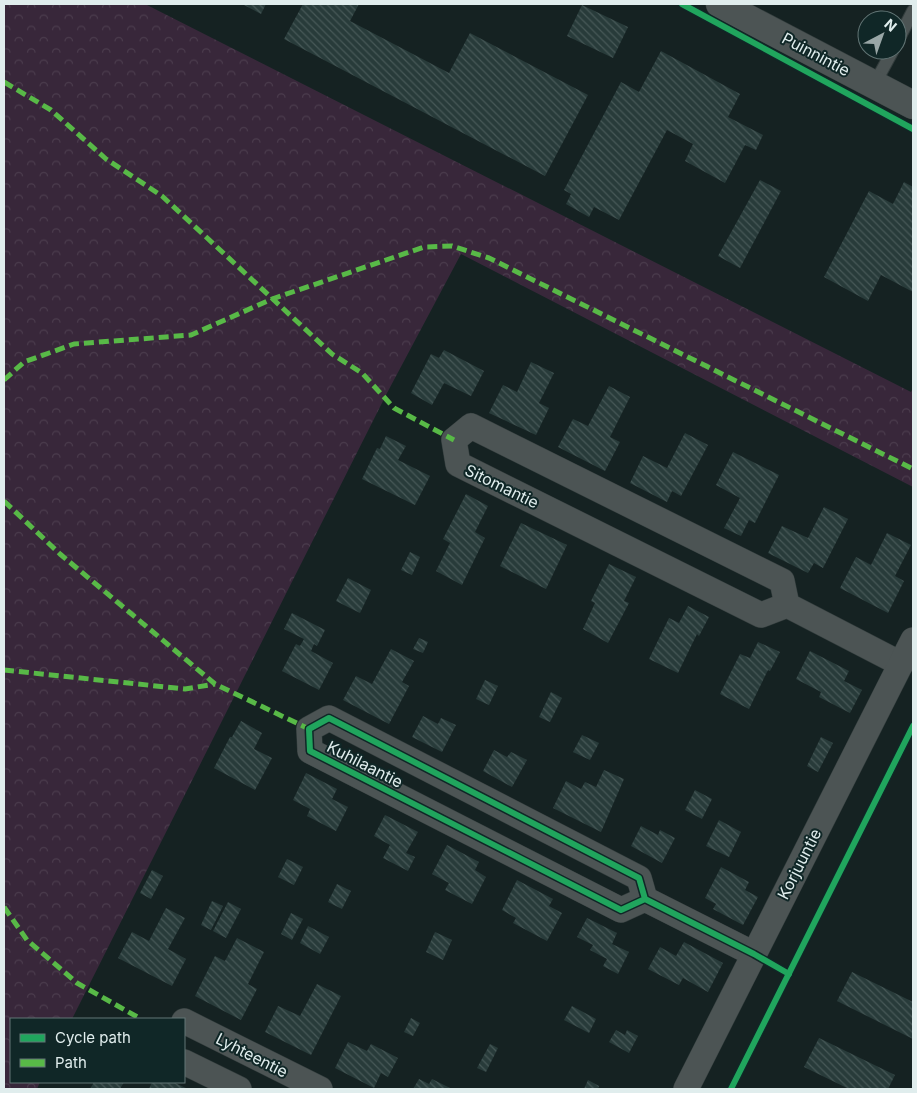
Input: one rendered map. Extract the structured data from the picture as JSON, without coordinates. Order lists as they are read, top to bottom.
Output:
{
  "streets": {
    "street": [
      "Puinnintie",
      "Sitomantie",
      "Kuhilaantie",
      "Korjuuntie",
      "Lyhteentie"
    ]
  },
  "legend": ["Cycle path", "Path"],
  "north": "top right"
}
